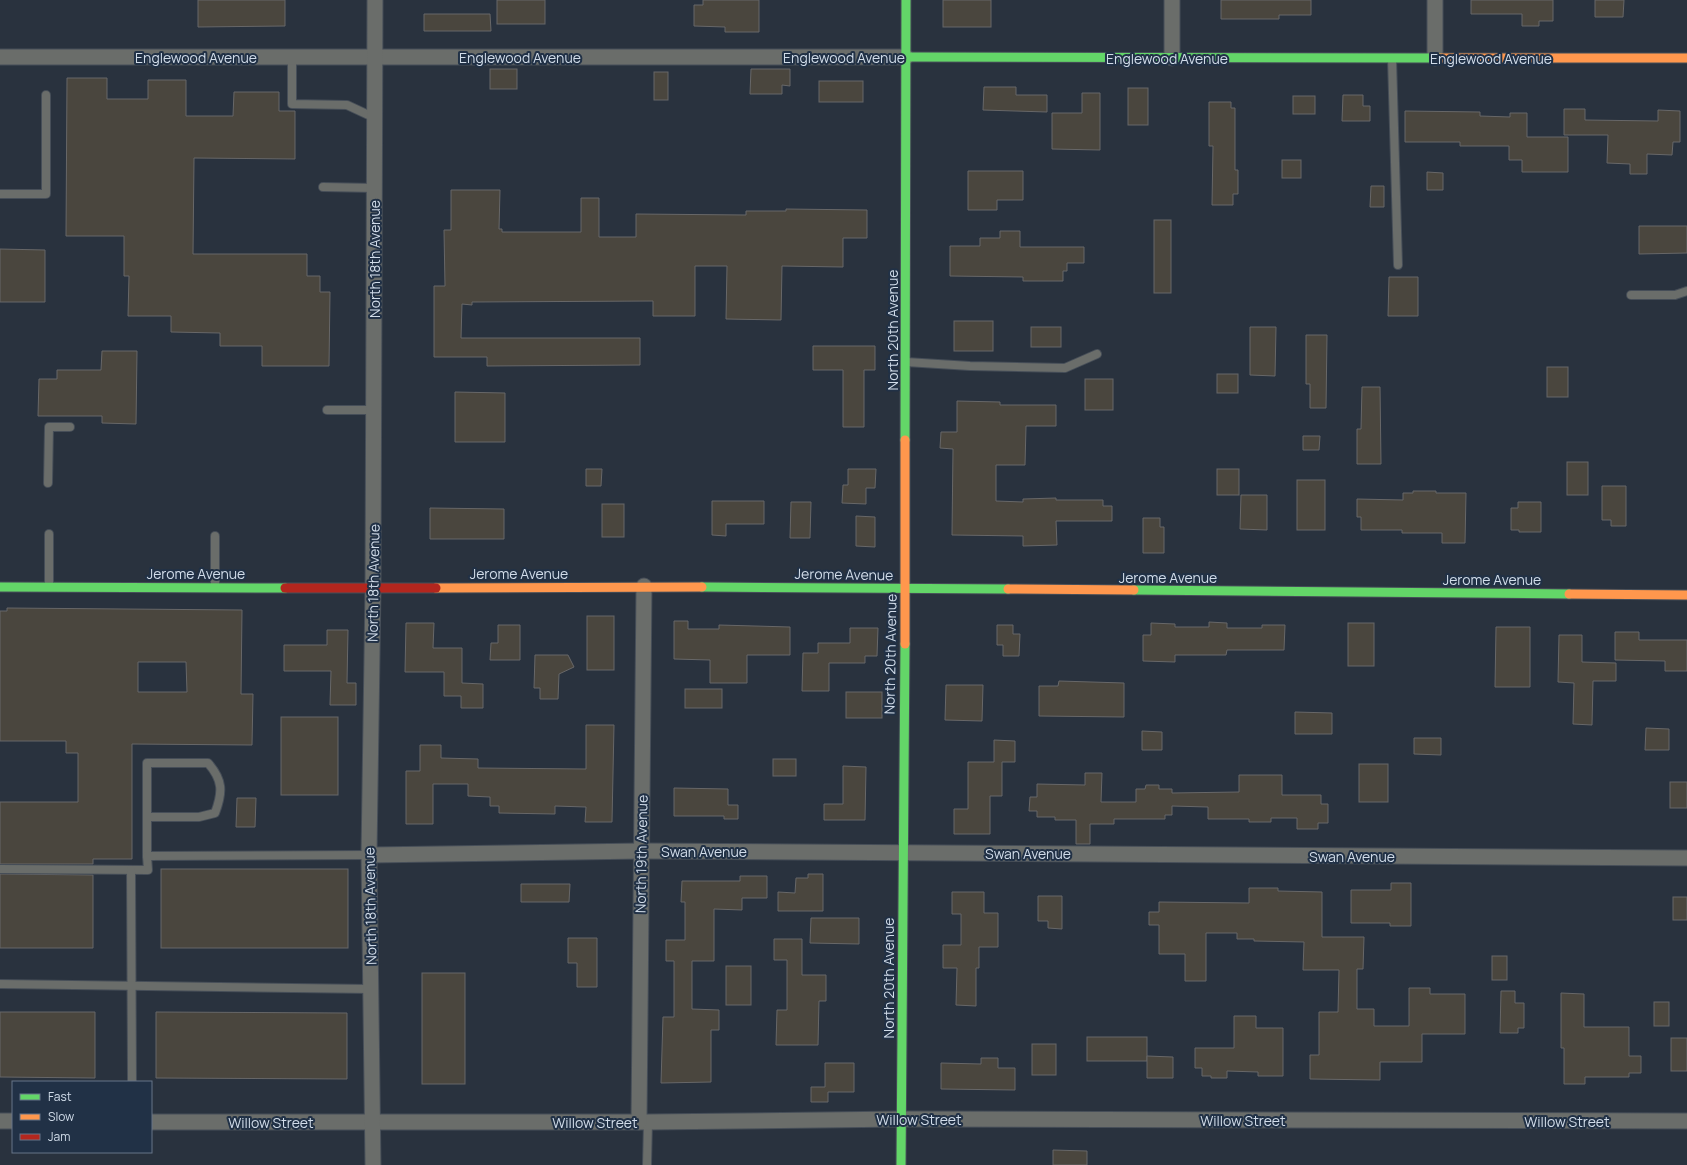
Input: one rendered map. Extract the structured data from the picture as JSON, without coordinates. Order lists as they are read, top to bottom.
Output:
{
  "streets": {
    "street": [
      "Englewood Avenue",
      "North 18th Avenue",
      "North 20th Avenue",
      "Jerome Avenue",
      "Swan Avenue",
      "North 19th Avenue",
      "Willow Street"
    ]
  },
  "crossings": [
    ["Englewood Avenue", "North 18th Avenue"],
    ["Englewood Avenue", "North 20th Avenue"],
    ["North 18th Avenue", "Jerome Avenue"],
    ["North 18th Avenue", "Swan Avenue"],
    ["North 18th Avenue", "Willow Street"],
    ["North 20th Avenue", "Jerome Avenue"],
    ["North 20th Avenue", "Swan Avenue"],
    ["North 20th Avenue", "Willow Street"],
    ["Jerome Avenue", "North 19th Avenue"],
    ["Swan Avenue", "North 19th Avenue"],
    ["North 19th Avenue", "Willow Street"]
  ],
  "legend": ["Fast", "Slow", "Jam"]
}
